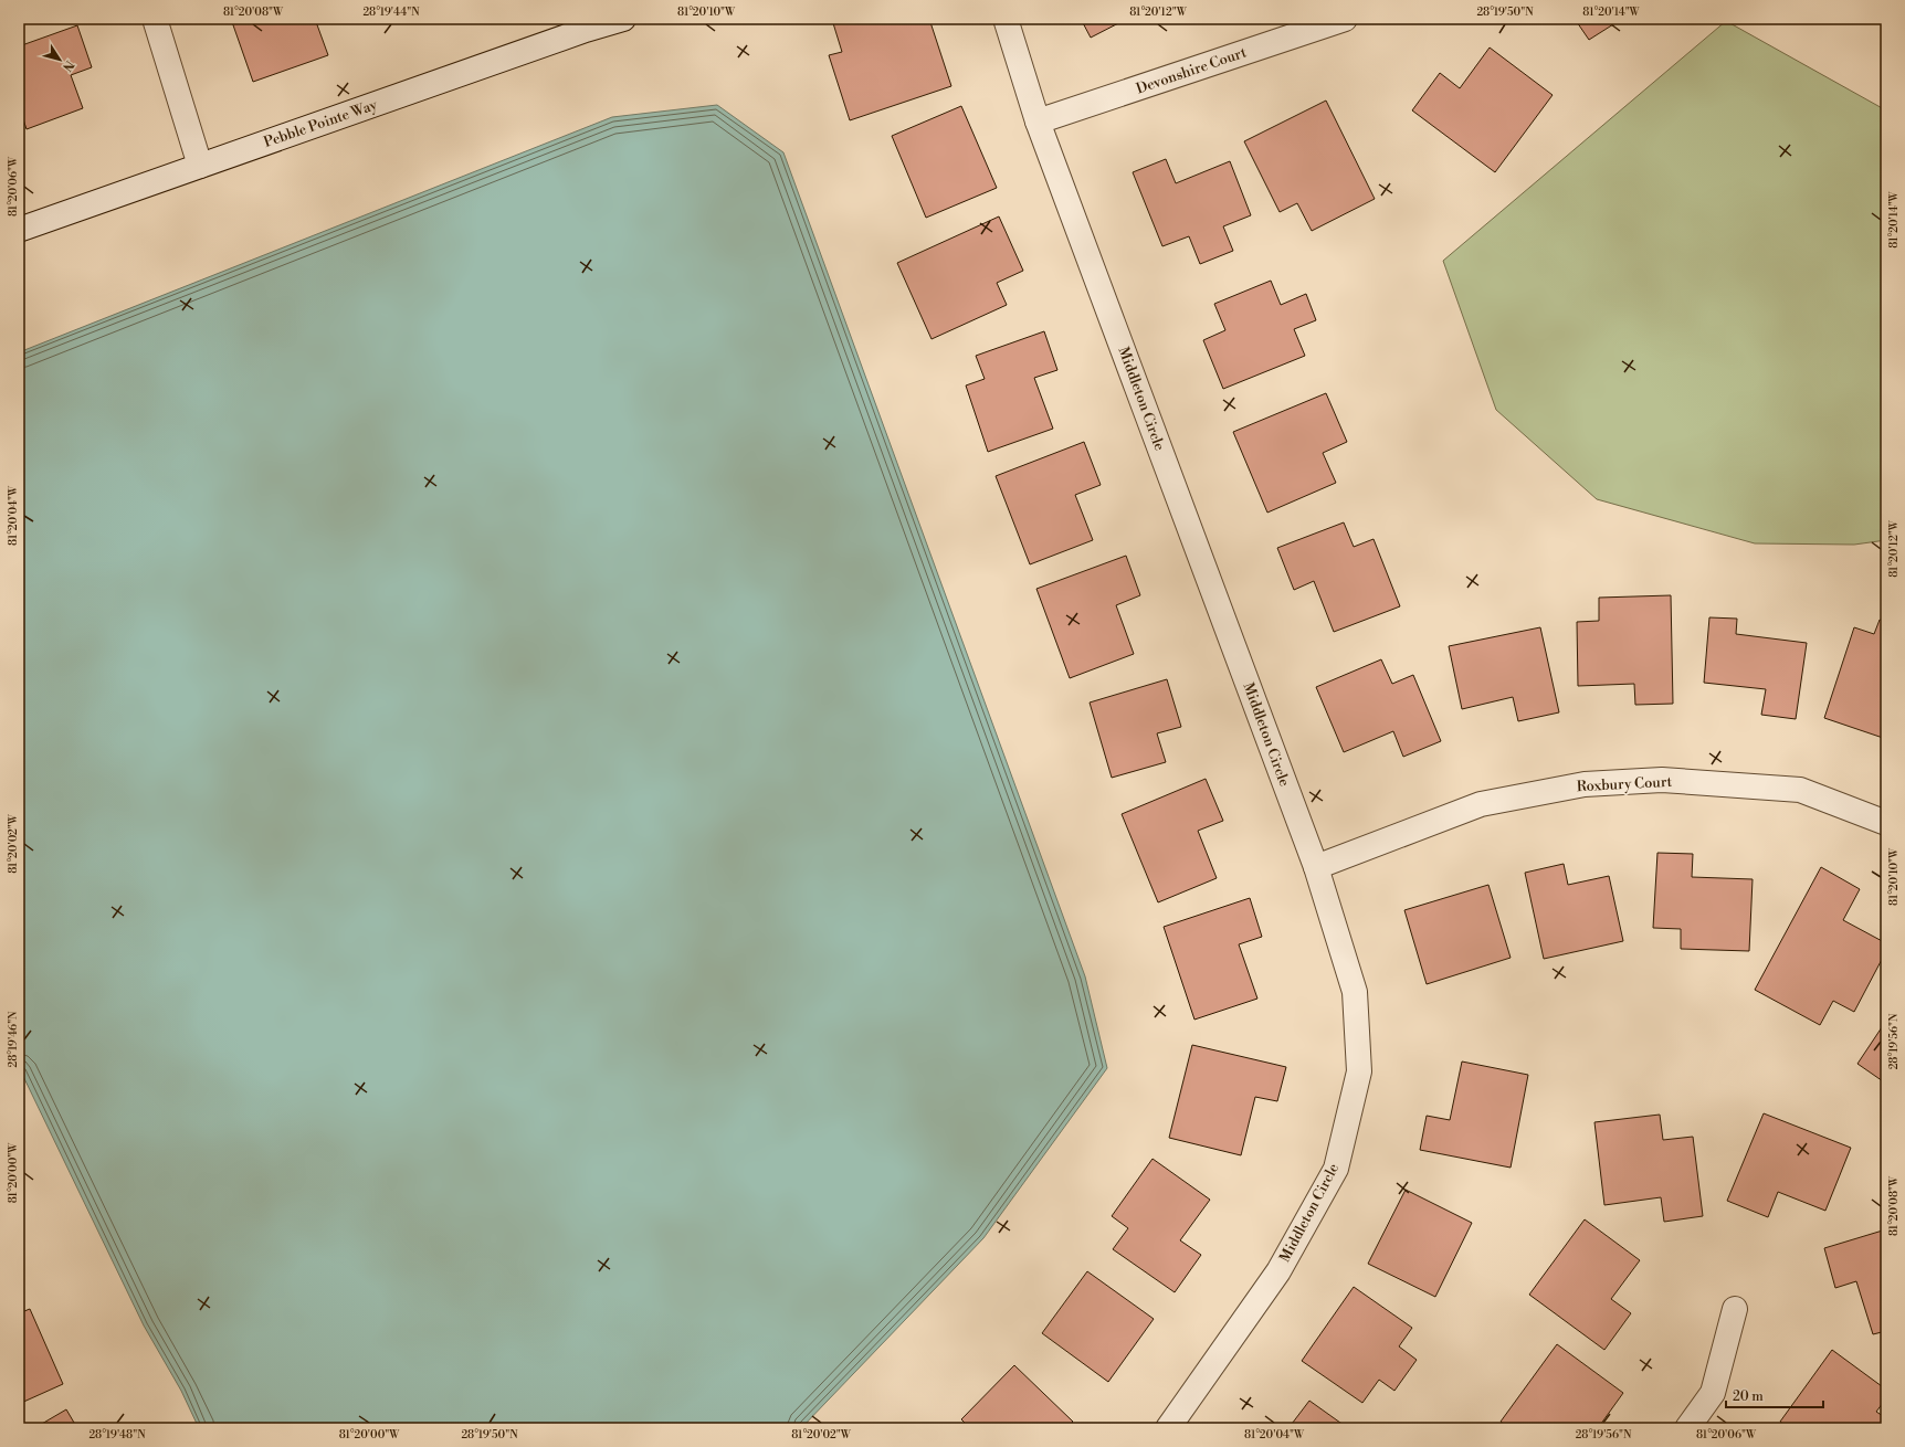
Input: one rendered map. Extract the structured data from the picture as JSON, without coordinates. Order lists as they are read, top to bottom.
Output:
{
  "streets": {
    "street": [
      "Devonshire Court",
      "Pebble Pointe Way",
      "Middleton Circle",
      "Roxbury Court"
    ]
  },
  "crossings": [
    ["Devonshire Court", "Middleton Circle"],
    ["Middleton Circle", "Roxbury Court"]
  ],
  "scale_bar": "20 m",
  "north": "bottom right",
  "coordinates": [
    "81°20'08\"W",
    "28°19'44\"N",
    "81°20'10\"W",
    "81°20'12\"W",
    "28°19'50\"N",
    "81°20'14\"W",
    "81°20'06\"W",
    "81°20'04\"W",
    "81°20'02\"W",
    "28°19'46\"N",
    "28°19'56\"N",
    "81°20'00\"W",
    "28°19'48\"N"
  ]
}
